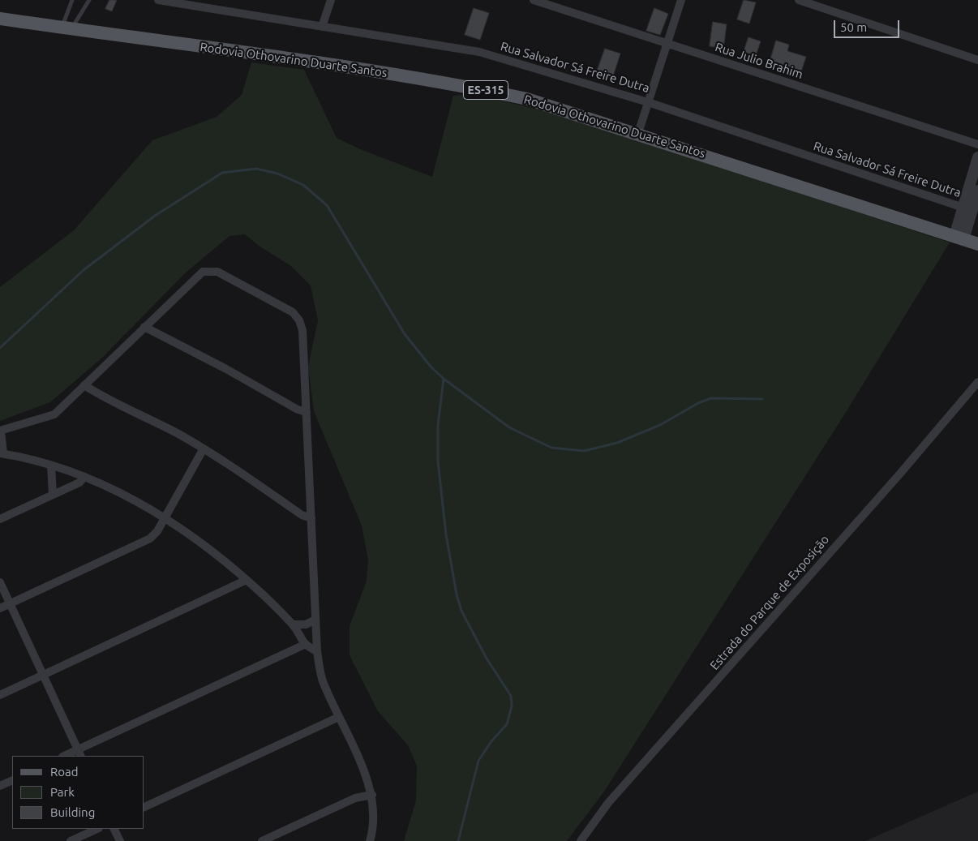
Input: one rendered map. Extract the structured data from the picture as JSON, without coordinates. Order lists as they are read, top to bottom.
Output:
{
  "streets": {
    "main road": ["Rodovia Othovarino Duarte Santos", "ES-315"],
    "street": ["Rua Julio Brahim", "Rua Salvador Sá Freire Dutra", "Estrada do Parque de Exposição"]
  },
  "legend": ["Road", "Park", "Building"],
  "scale_bar": "50 m"
}
